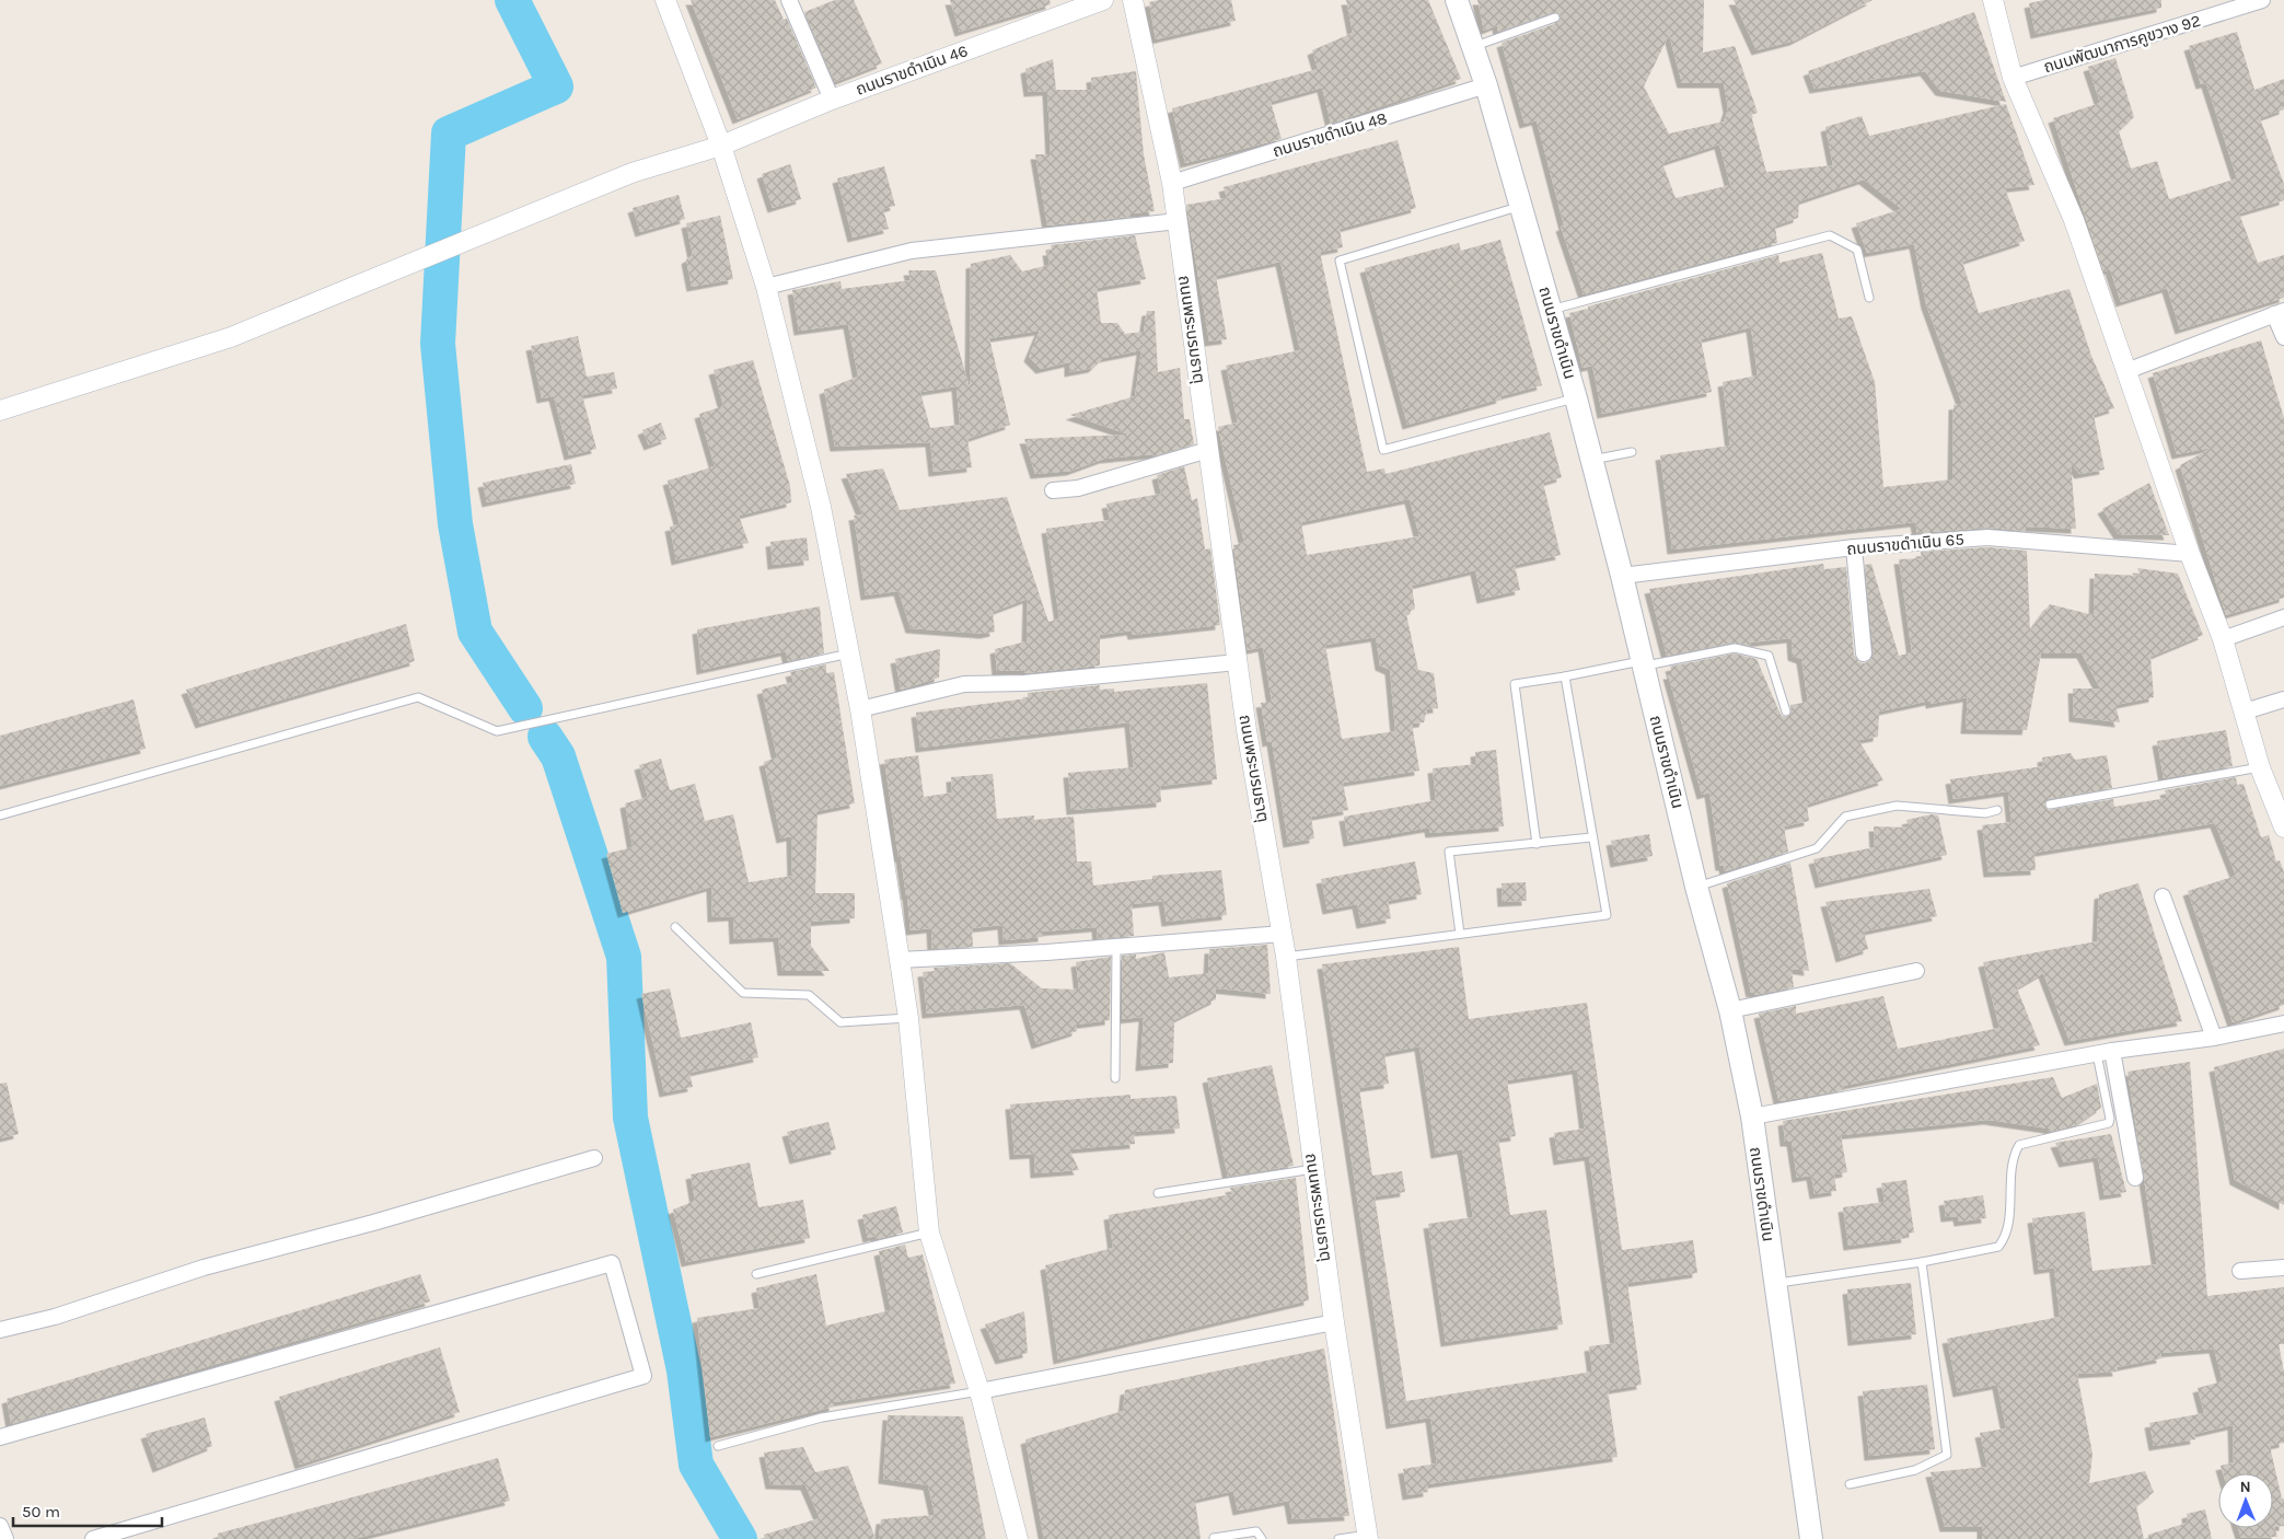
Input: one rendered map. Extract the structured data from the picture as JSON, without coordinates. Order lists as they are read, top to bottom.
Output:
{
  "streets": {
    "main road": ["ถนนราขดำเนิน"],
    "street": [
      "ถนนพัฒนาการคูขวาง 92",
      "ถนนราขดำเนิน 46",
      "ถนนราขดำเนิน 48",
      "ถนนพระบรมธาตุ",
      "ถนนราขดำเนิน 65"
    ]
  },
  "crossings": [
    ["ถนนราขดำเนิน 48", "ถนนพระบรมธาตุ"],
    ["ถนนราขดำเนิน 48", "ถนนราขดำเนิน"],
    ["ถนนราขดำเนิน", "ถนนราขดำเนิน 65"]
  ],
  "scale_bar": "50 m",
  "north": "top"
}
